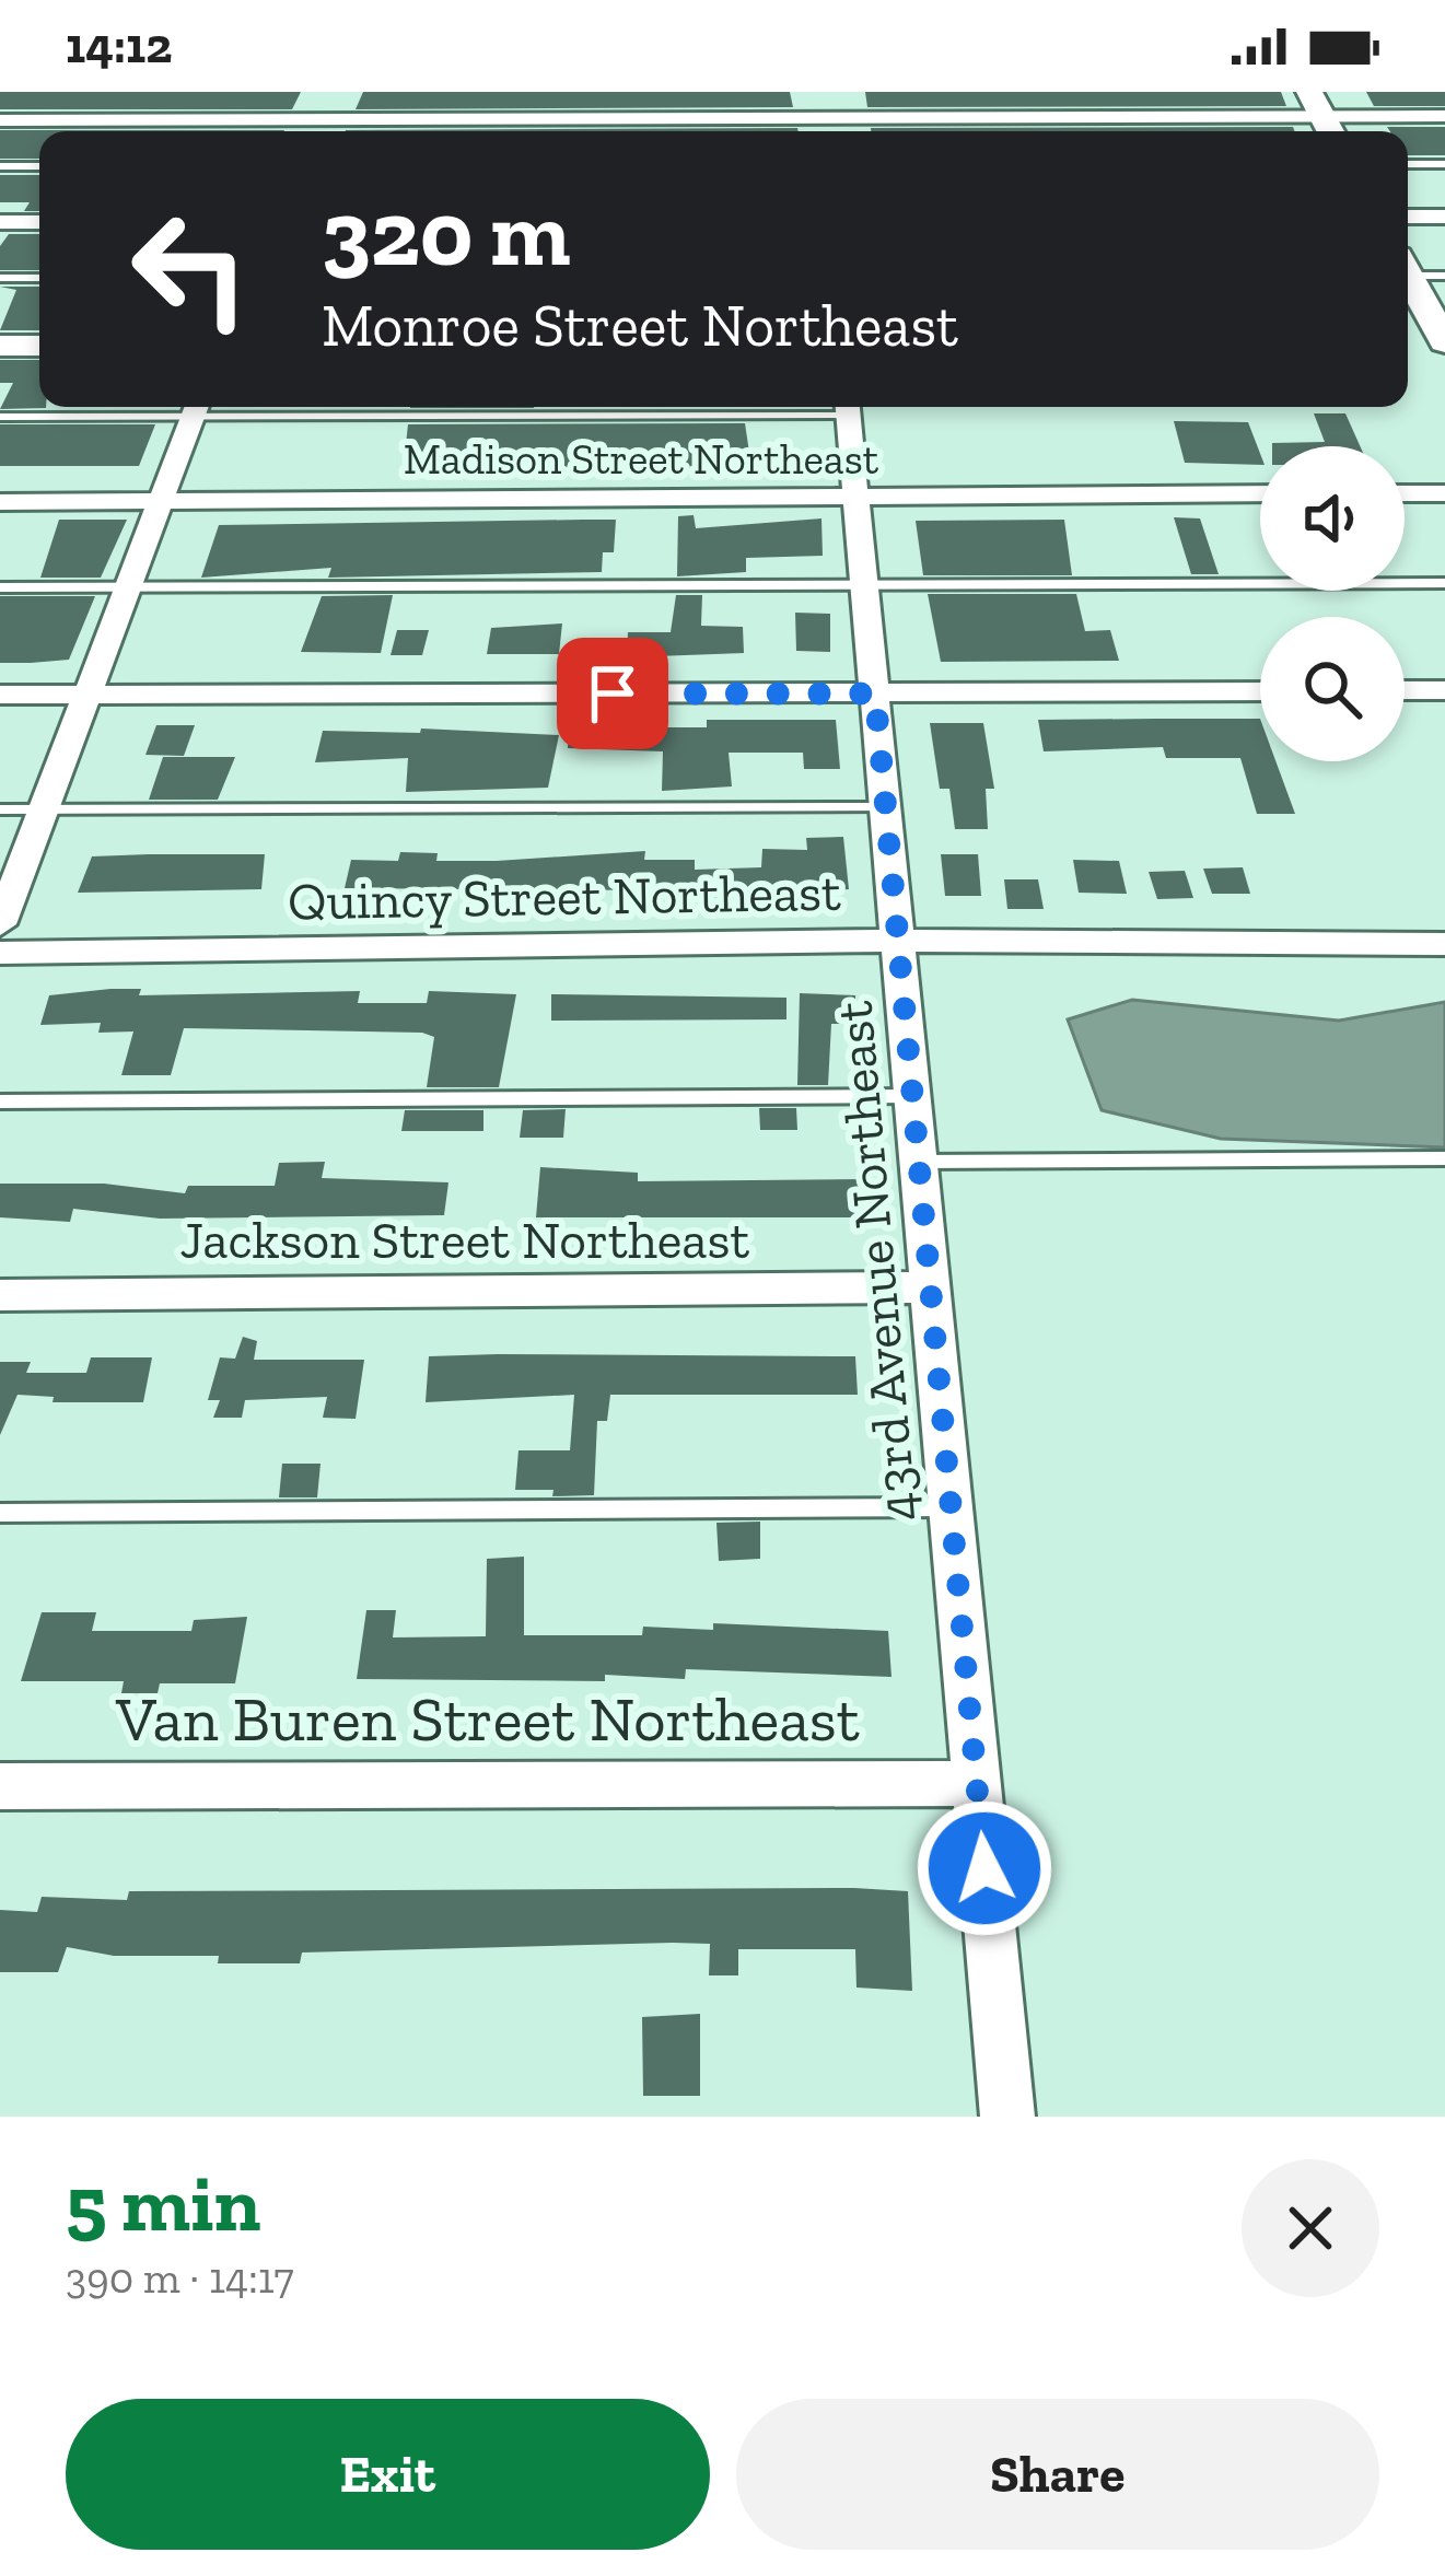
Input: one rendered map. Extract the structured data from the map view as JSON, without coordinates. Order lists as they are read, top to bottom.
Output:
{
  "streets": {
    "street": [
      "Madison Street Northeast",
      "Quincy Street Northeast",
      "Jackson Street Northeast",
      "43rd Avenue Northeast",
      "Van Buren Street Northeast"
    ]
  },
  "crossings": [
    ["Madison Street Northeast", "43rd Avenue Northeast"],
    ["Quincy Street Northeast", "43rd Avenue Northeast"],
    ["Jackson Street Northeast", "43rd Avenue Northeast"],
    ["43rd Avenue Northeast", "Van Buren Street Northeast"]
  ],
  "page": {
    "status": "14:12",
    "turn": ["320 m", "Monroe Street Northeast"],
    "heading": ["5 min", "390 m · 14:17"],
    "buttons": ["Exit", "Share"]
  }
}
